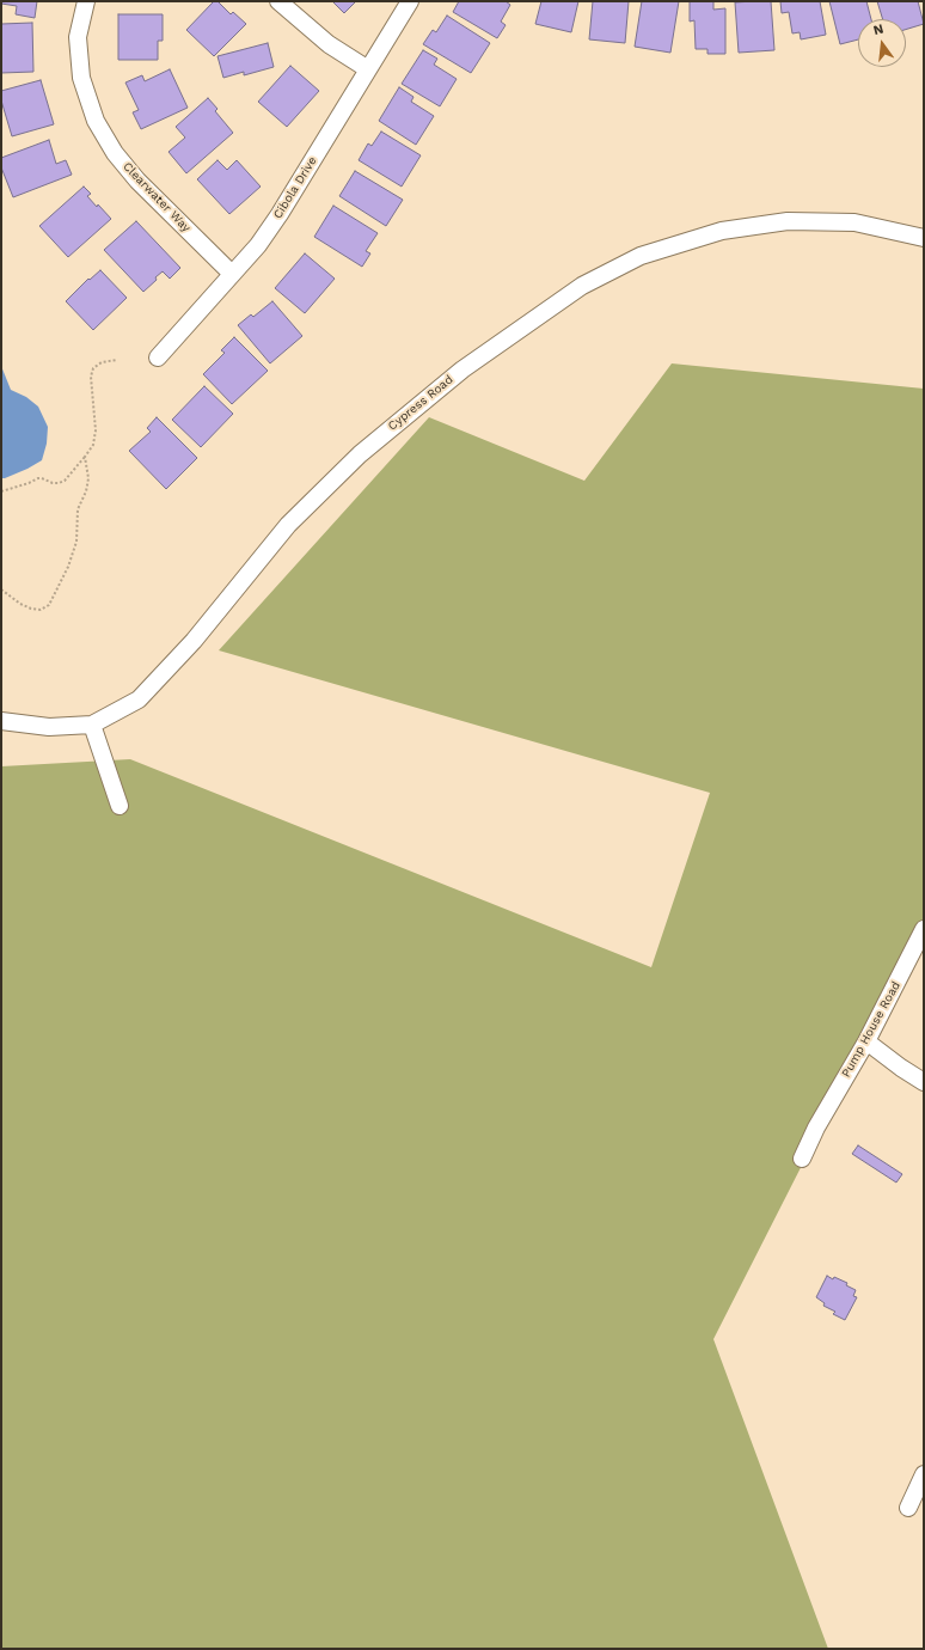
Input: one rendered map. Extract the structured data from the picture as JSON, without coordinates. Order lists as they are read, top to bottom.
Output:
{
  "streets": {
    "street": [
      "Cibola Drive",
      "Clearwater Way",
      "Cypress Road",
      "Pump House Road"
    ]
  },
  "crossings": [
    ["Cibola Drive", "Clearwater Way"]
  ],
  "north": "top"
}
